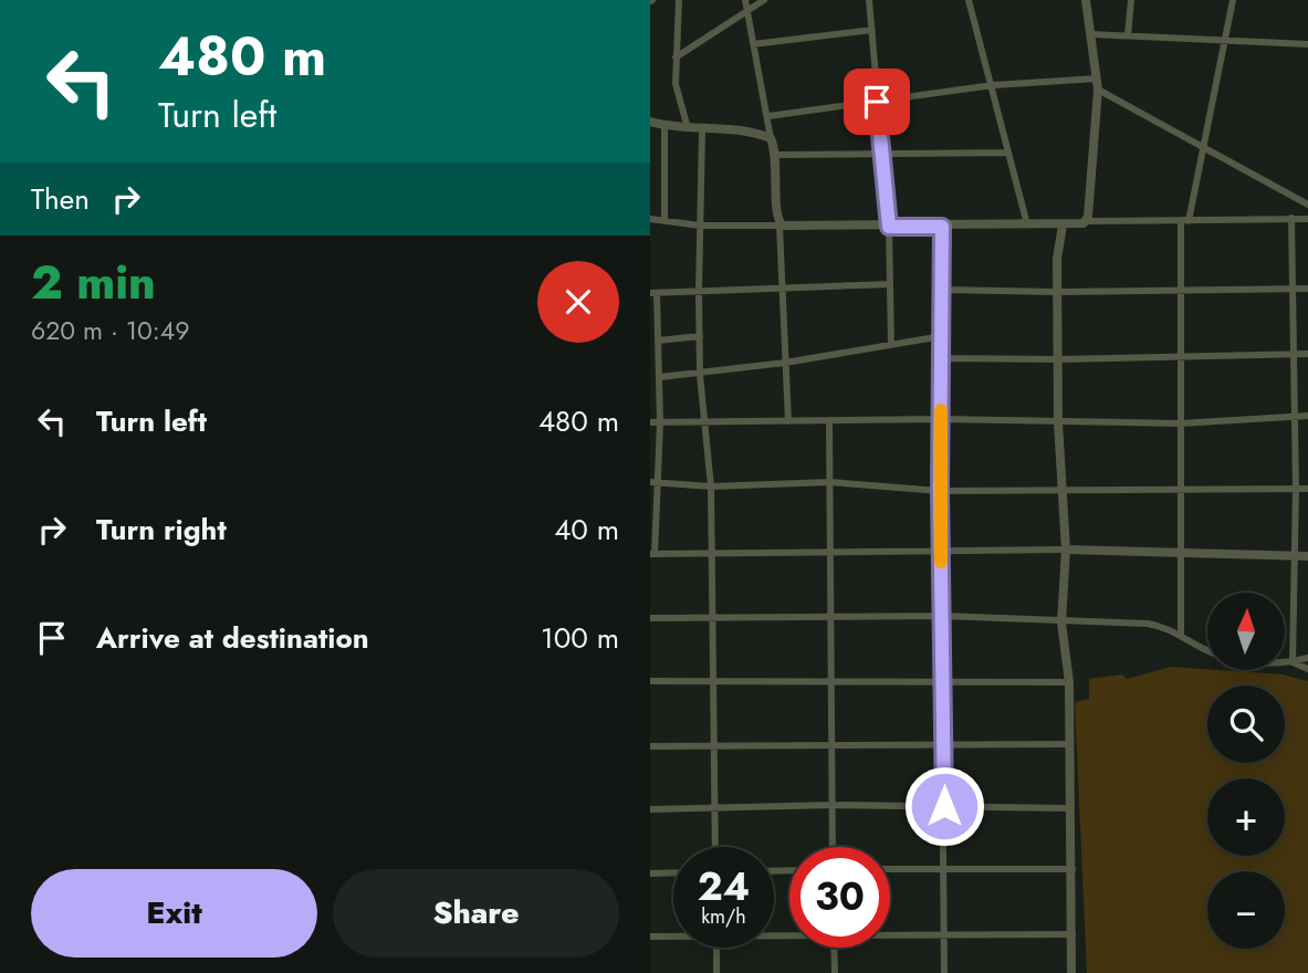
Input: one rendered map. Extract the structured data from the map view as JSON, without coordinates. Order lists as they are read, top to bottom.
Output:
{
  "north": "top",
  "page": {
    "turn": ["480 m", "Turn left"],
    "then": "Then",
    "heading": ["2 min", "620 m · 10:49"],
    "list": [
      {
        "name": "Turn left",
        "value": "480 m"
      },
      {
        "name": "Turn right",
        "value": "40 m"
      },
      {
        "name": "Arrive at destination",
        "value": "100 m"
      }
    ],
    "map_buttons": ["+", "−"],
    "speed": "24 km/h",
    "limit": "30",
    "buttons": ["Exit", "Share"]
  }
}
